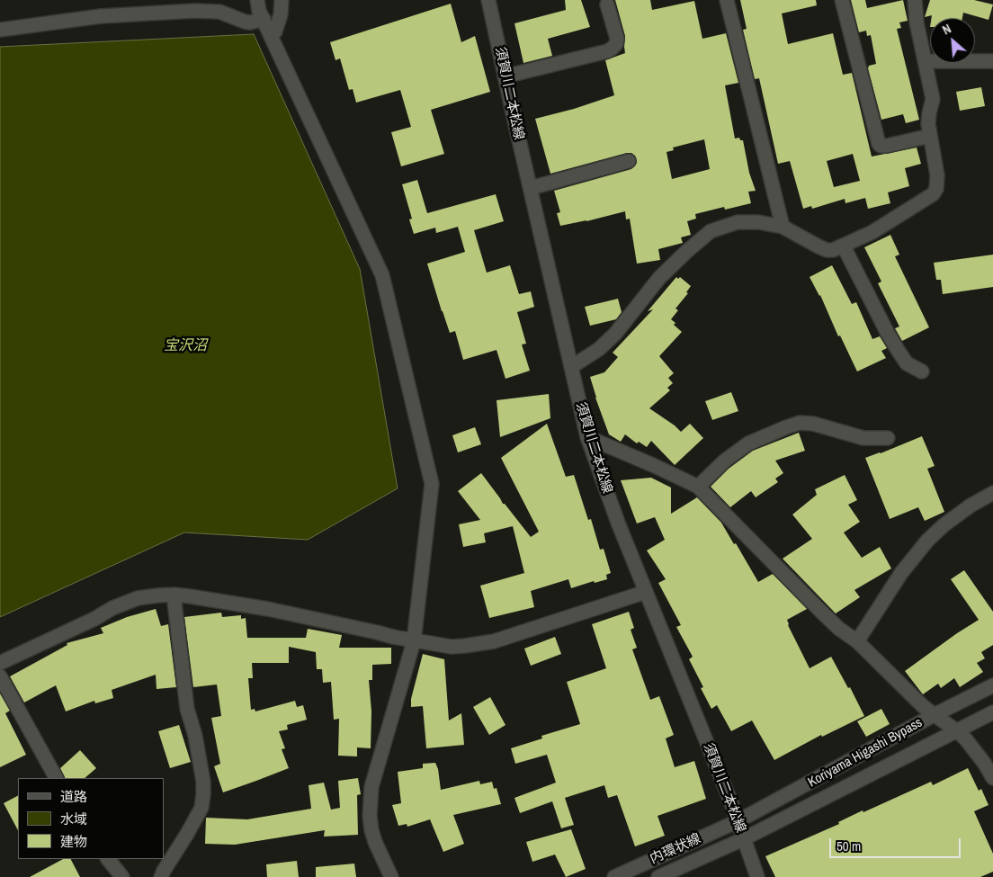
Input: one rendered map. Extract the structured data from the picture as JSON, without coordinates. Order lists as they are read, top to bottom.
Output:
{
  "streets": {
    "street": ["須賀川二本松線", "Koriyama Higashi Bypass", "内環状線"]
  },
  "crossings": [
    ["須賀川二本松線", "Koriyama Higashi Bypass"],
    ["須賀川二本松線", "内環状線"],
    ["Koriyama Higashi Bypass", "内環状線"]
  ],
  "water": ["宝沢沼"],
  "legend": ["道路", "水域", "建物"],
  "scale_bar": "50 m",
  "north": "top left"
}
